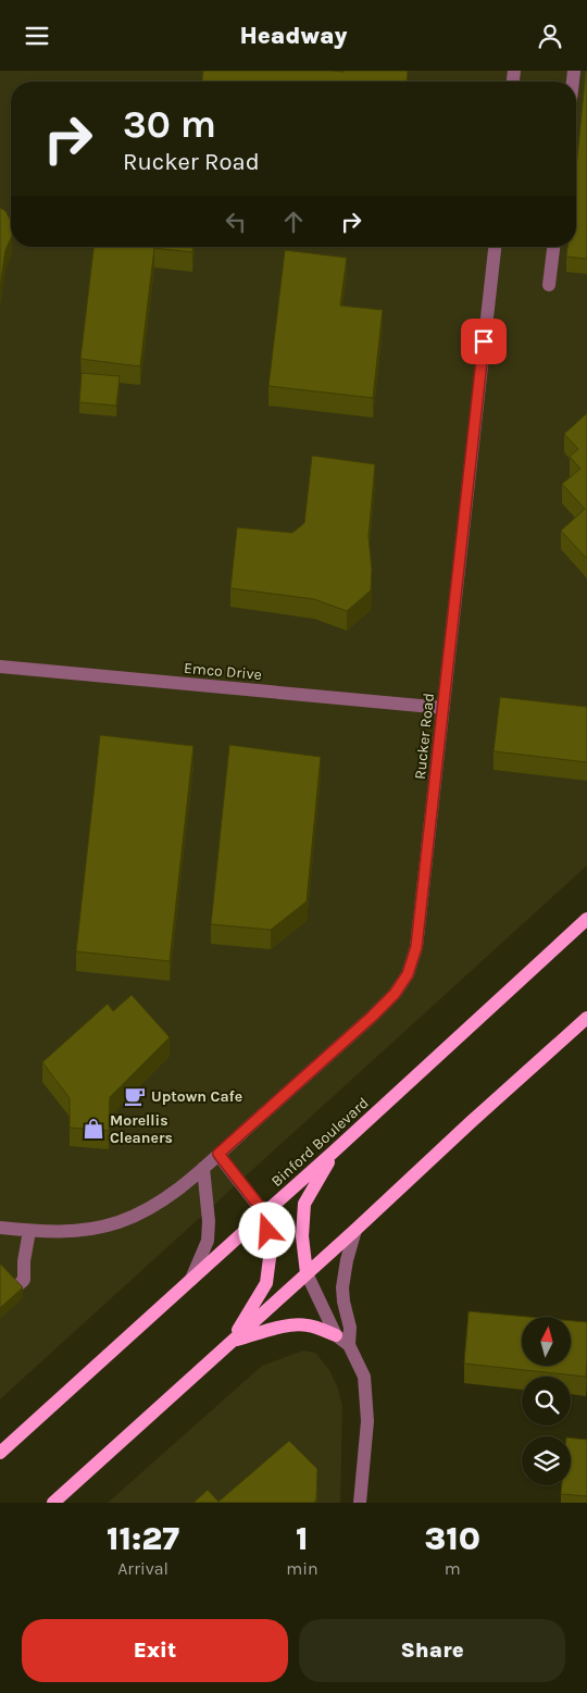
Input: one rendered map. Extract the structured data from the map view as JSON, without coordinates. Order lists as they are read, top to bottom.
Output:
{
  "streets": {
    "main road": ["Binford Boulevard"],
    "street": ["Emco Drive", "Rucker Road"]
  },
  "crossings": [
    ["Emco Drive", "Rucker Road"]
  ],
  "places": {
    "cafe": ["Uptown Cafe"],
    "shop": ["Morellis Cleaners"]
  },
  "north": "top",
  "page": {
    "header": "Headway",
    "turn": ["30 m", "Rucker Road"],
    "eta": [
      "11:27",
      "Arrival",
      "1",
      "min",
      "310",
      "m"
    ],
    "buttons": ["Exit", "Share"]
  }
}
